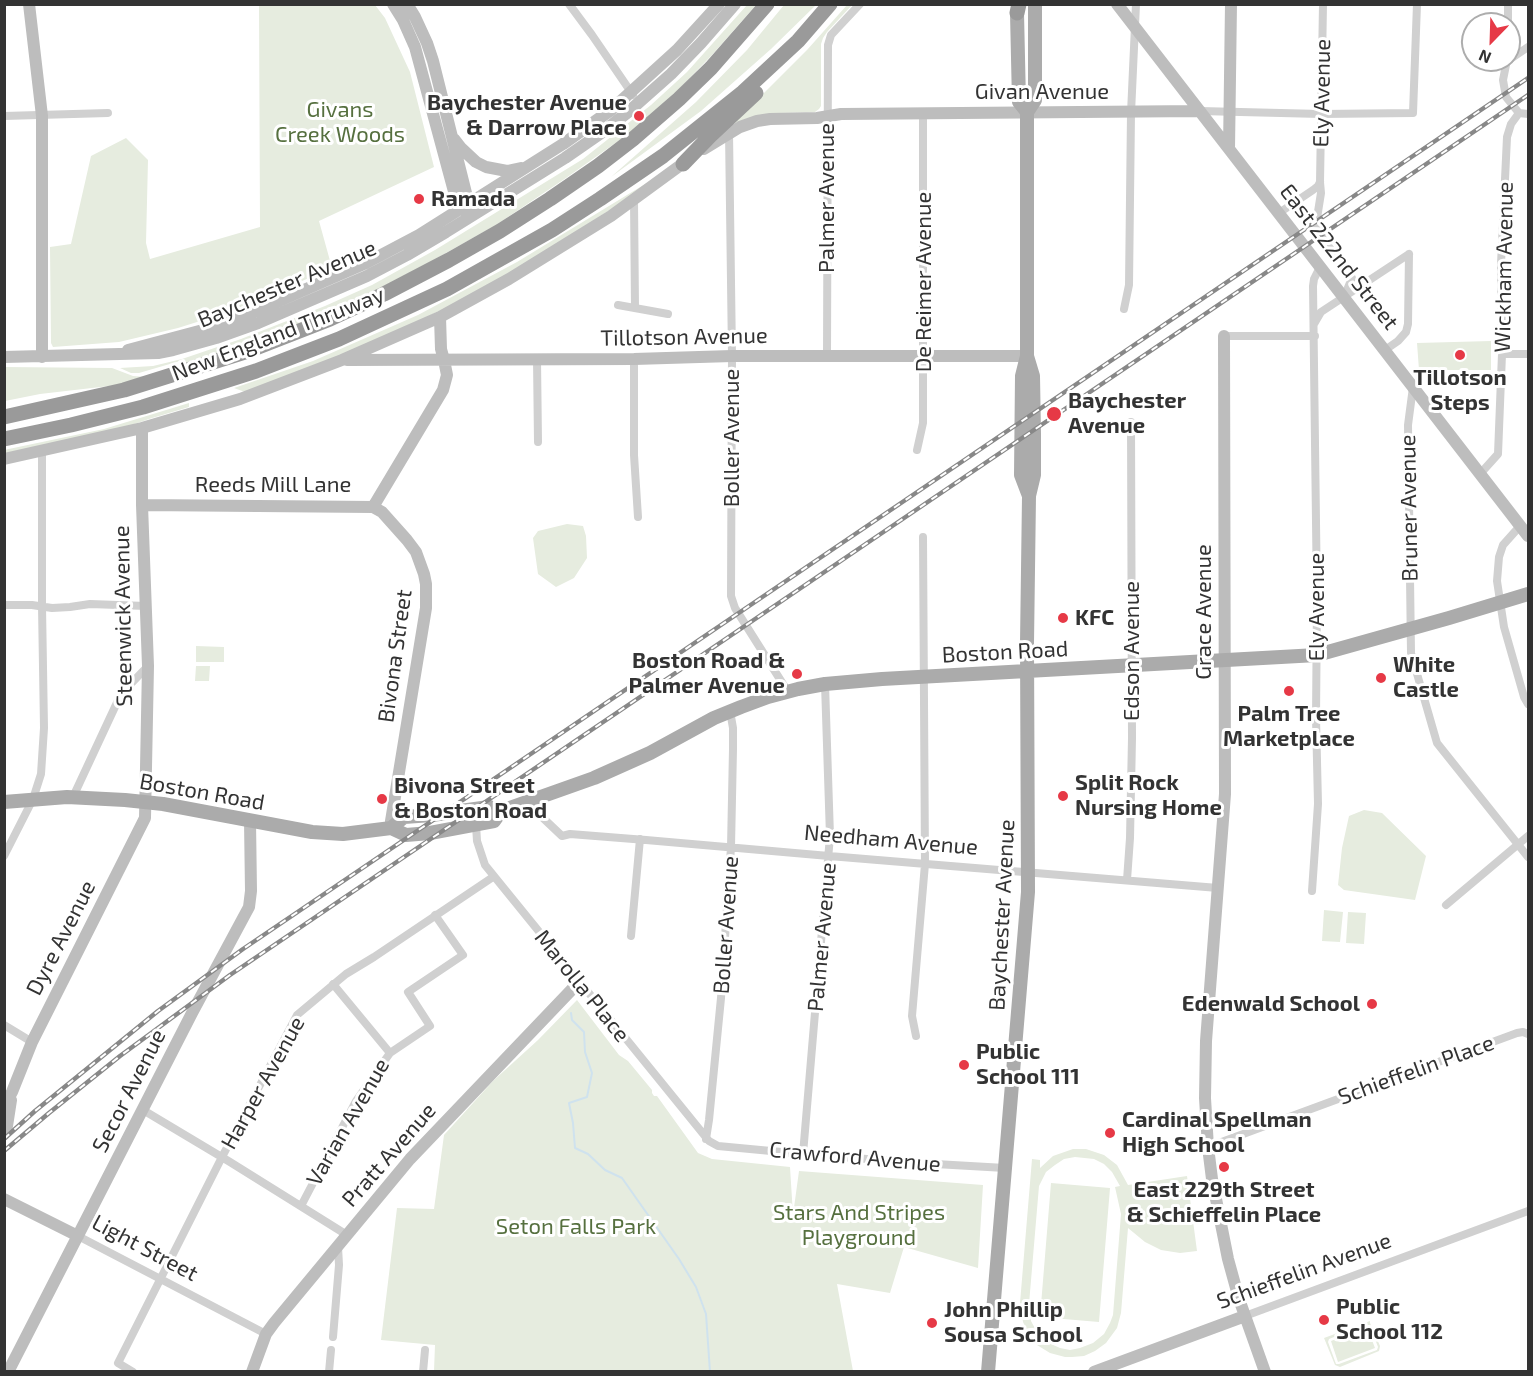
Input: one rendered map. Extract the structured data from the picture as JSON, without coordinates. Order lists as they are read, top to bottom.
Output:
{
  "streets": {
    "highway": ["New England Thruway"],
    "main road": ["Baychester Avenue", "Boston Road"],
    "street": [
      "Givan Avenue",
      "Ely Avenue",
      "Palmer Avenue",
      "East 222nd Street",
      "Wickham Avenue",
      "De Reimer Avenue",
      "Tillotson Avenue",
      "Boller Avenue",
      "Reeds Mill Lane",
      "Bruner Avenue",
      "Grace Avenue",
      "Steenwick Avenue",
      "Edson Avenue",
      "Bivona Street",
      "Needham Avenue",
      "Dyre Avenue",
      "Marolla Place",
      "Schieffelin Place",
      "Harper Avenue",
      "Secor Avenue",
      "Varian Avenue",
      "Pratt Avenue",
      "Crawford Avenue",
      "Light Street",
      "Schieffelin Avenue"
    ]
  },
  "crossings": [
    ["Givan Avenue", "Ely Avenue"],
    ["Givan Avenue", "Palmer Avenue"],
    ["Givan Avenue", "East 222nd Street"],
    ["Givan Avenue", "De Reimer Avenue"],
    ["Givan Avenue", "Baychester Avenue"],
    ["Givan Avenue", "New England Thruway"],
    ["Givan Avenue", "Boller Avenue"],
    ["Ely Avenue", "East 222nd Street"],
    ["Ely Avenue", "Boston Road"],
    ["Palmer Avenue", "Tillotson Avenue"],
    ["Palmer Avenue", "Boston Road"],
    ["Palmer Avenue", "Needham Avenue"],
    ["Palmer Avenue", "Crawford Avenue"],
    ["East 222nd Street", "Wickham Avenue"],
    ["East 222nd Street", "Bruner Avenue"],
    ["De Reimer Avenue", "Tillotson Avenue"],
    ["Baychester Avenue", "Tillotson Avenue"],
    ["Baychester Avenue", "Boston Road"],
    ["Baychester Avenue", "Needham Avenue"],
    ["Baychester Avenue", "Crawford Avenue"],
    ["New England Thruway", "Tillotson Avenue"],
    ["New England Thruway", "Reeds Mill Lane"],
    ["New England Thruway", "Steenwick Avenue"],
    ["Tillotson Avenue", "Boller Avenue"],
    ["Tillotson Avenue", "Reeds Mill Lane"],
    ["Boller Avenue", "Boston Road"],
    ["Boller Avenue", "Needham Avenue"],
    ["Boller Avenue", "Marolla Place"],
    ["Boller Avenue", "Crawford Avenue"],
    ["Reeds Mill Lane", "Steenwick Avenue"],
    ["Reeds Mill Lane", "Bivona Street"],
    ["Bruner Avenue", "Boston Road"],
    ["Grace Avenue", "Boston Road"],
    ["Grace Avenue", "Needham Avenue"],
    ["Steenwick Avenue", "Boston Road"],
    ["Steenwick Avenue", "Dyre Avenue"],
    ["Edson Avenue", "Boston Road"],
    ["Edson Avenue", "Needham Avenue"],
    ["Boston Road", "Bivona Street"],
    ["Boston Road", "Needham Avenue"],
    ["Boston Road", "Dyre Avenue"],
    ["Boston Road", "Marolla Place"],
    ["Boston Road", "Secor Avenue"],
    ["Marolla Place", "Harper Avenue"],
    ["Marolla Place", "Pratt Avenue"],
    ["Marolla Place", "Crawford Avenue"],
    ["Harper Avenue", "Varian Avenue"],
    ["Harper Avenue", "Light Street"],
    ["Secor Avenue", "Light Street"],
    ["Pratt Avenue", "Light Street"]
  ],
  "parks": ["Givans Creek Woods", "Stars And Stripes Playground", "Seton Falls Park"],
  "places": [
    "Baychester Avenue & Darrow Place",
    "Ramada",
    "Tillotson Steps",
    "Baychester Avenue",
    "KFC",
    "Boston Road & Palmer Avenue",
    "White Castle",
    "Palm Tree Marketplace",
    "Split Rock Nursing Home",
    "Bivona Street & Boston Road",
    "Edenwald School",
    "Public School 111",
    "Cardinal Spellman High School",
    "East 229th Street & Schieffelin Place",
    "Public School 112",
    "John Phillip Sousa School"
  ],
  "north": "bottom left"
}
